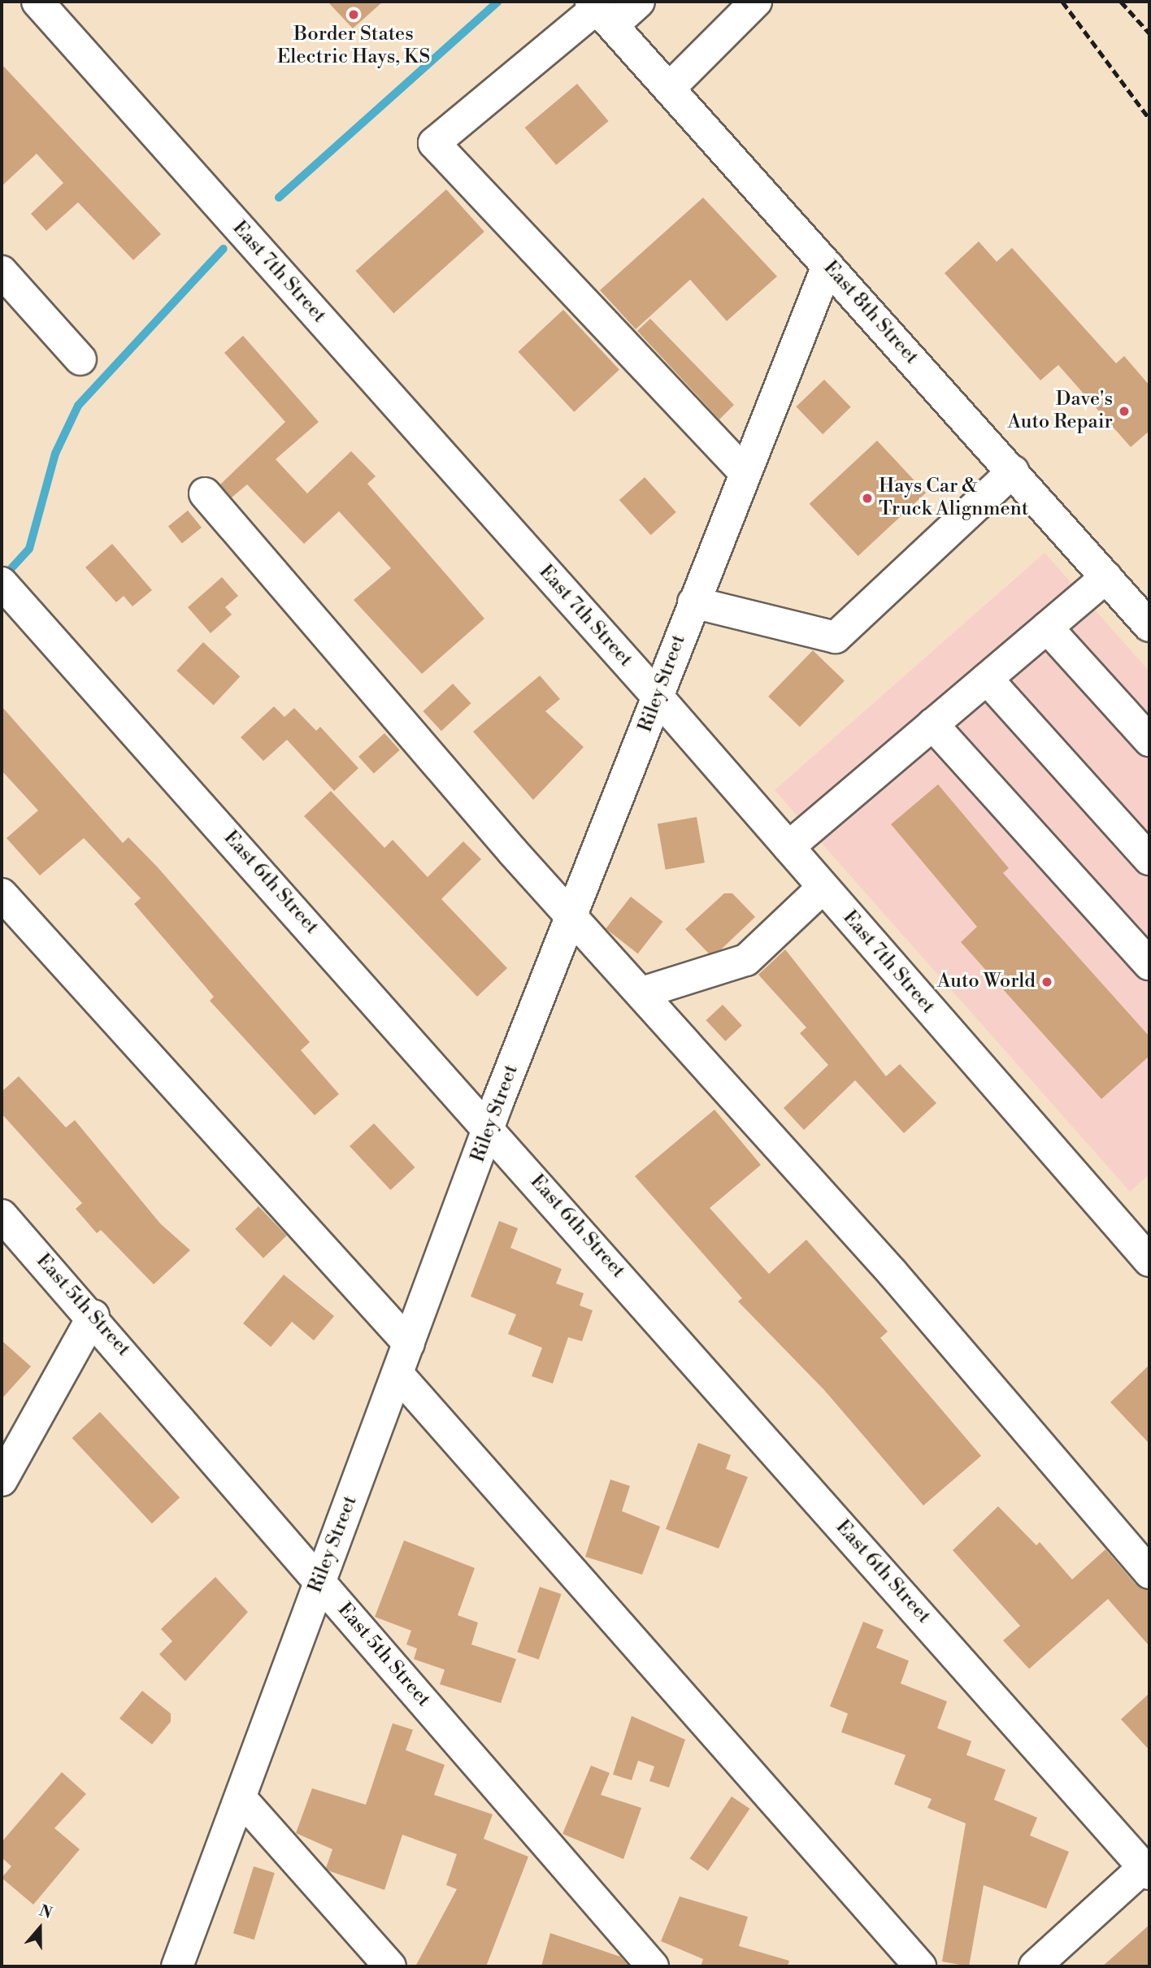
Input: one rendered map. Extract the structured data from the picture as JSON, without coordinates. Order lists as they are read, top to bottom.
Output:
{
  "streets": {
    "street": [
      "East 7th Street",
      "East 8th Street",
      "Riley Street",
      "East 6th Street",
      "East 5th Street"
    ]
  },
  "crossings": [
    ["East 7th Street", "Riley Street"],
    ["East 8th Street", "Riley Street"],
    ["Riley Street", "East 6th Street"],
    ["Riley Street", "East 5th Street"]
  ],
  "places": [
    "Border States Electric Hays, KS",
    "Dave's Auto Repair",
    "Hays Car & Truck Alignment",
    "Auto World"
  ],
  "north": "top"
}
